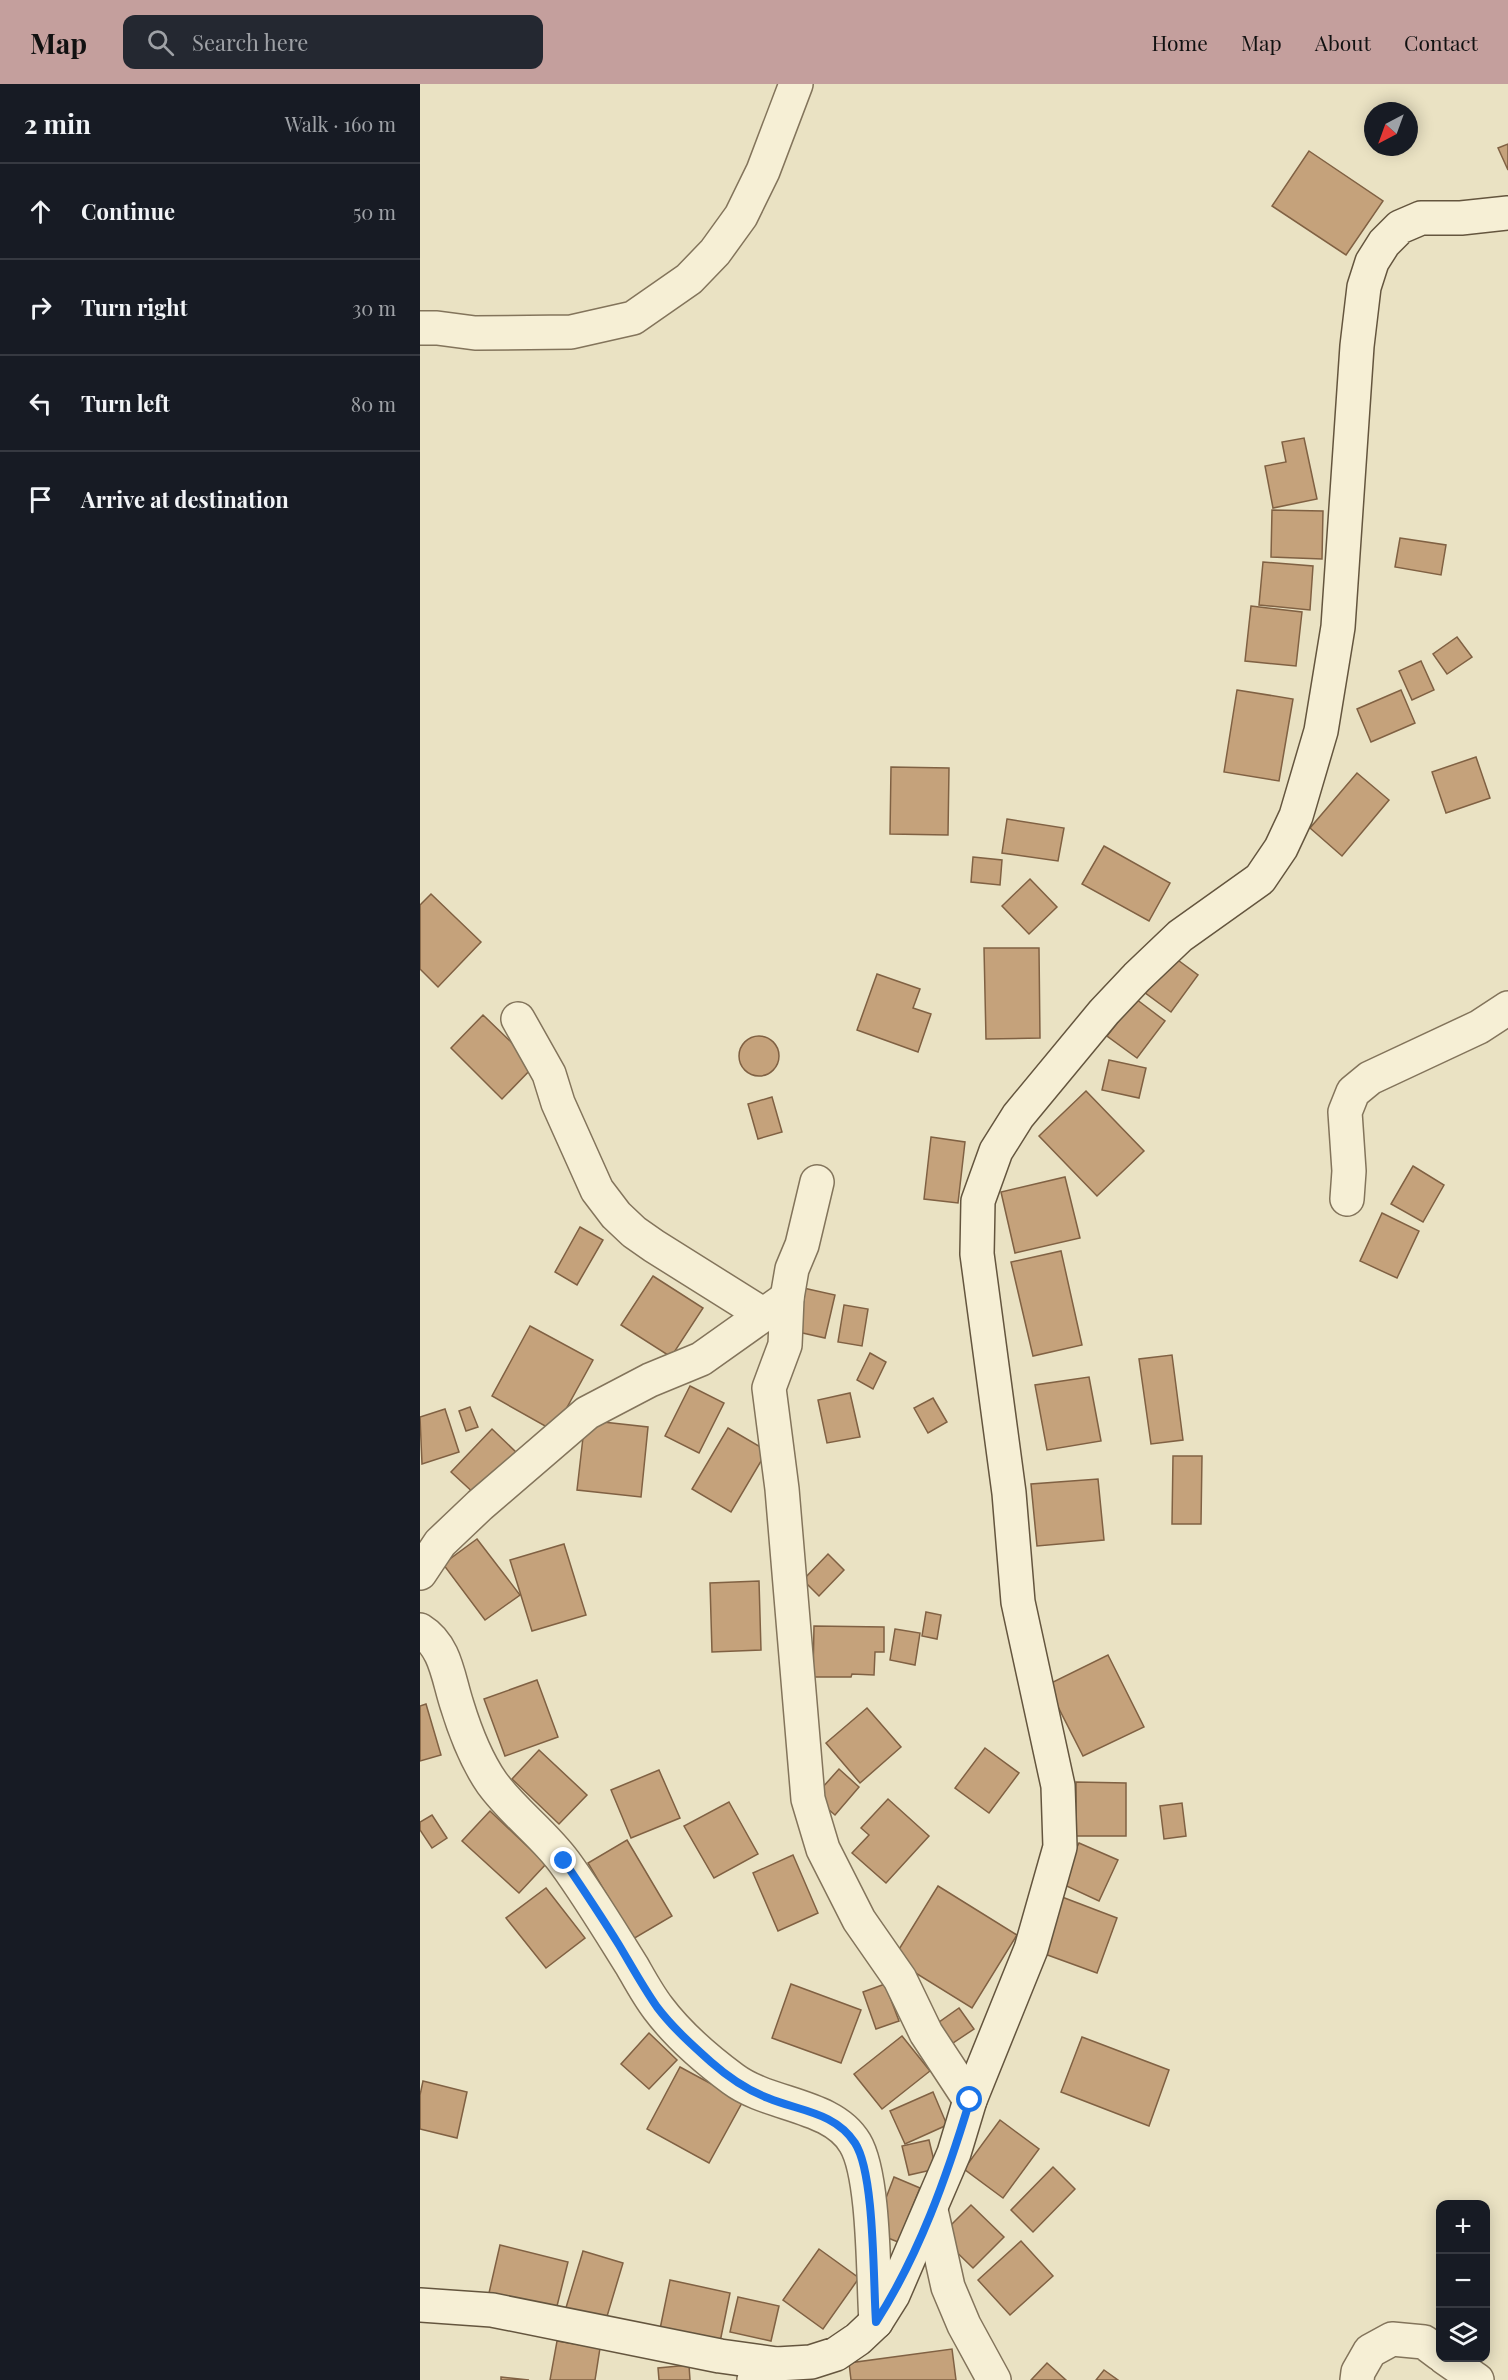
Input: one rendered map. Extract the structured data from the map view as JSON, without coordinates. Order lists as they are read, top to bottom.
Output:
{
  "north": "bottom left",
  "page": {
    "header": "Map",
    "search": "Search here",
    "nav": [
      "Home",
      "Map",
      "About",
      "Contact"
    ],
    "heading": ["2 min", "Walk · 160 m"],
    "list": [
      ["Continue", "50 m"],
      ["Turn right", "30 m"],
      ["Turn left", "80 m"],
      "Arrive at destination"
    ],
    "map_buttons": ["+", "−"]
  }
}
